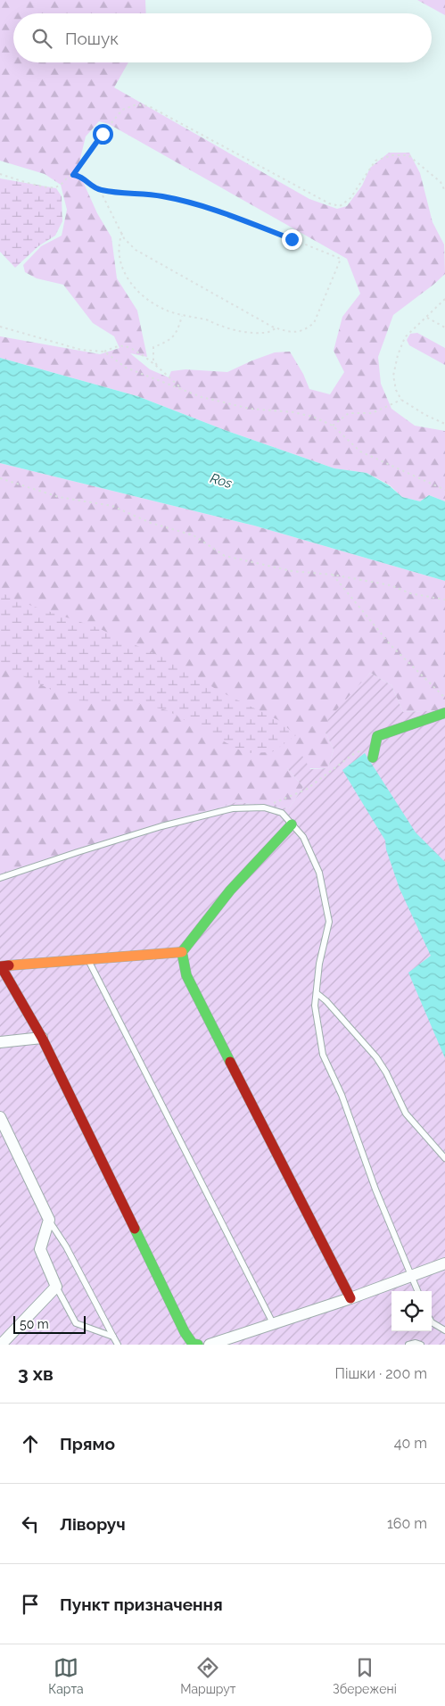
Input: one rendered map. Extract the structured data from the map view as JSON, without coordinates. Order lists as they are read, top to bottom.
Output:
{
  "water": ["Ros"],
  "scale_bar": "50 m",
  "page": {
    "search": "Пошук",
    "scale": "50 m",
    "heading": ["3 хв", "Пішки · 200 m"],
    "list": [
      ["Прямо", "40 m"],
      ["Ліворуч", "160 m"],
      "Пункт призначення"
    ],
    "nav": ["Карта", "Маршрут", "Збережені"]
  }
}
